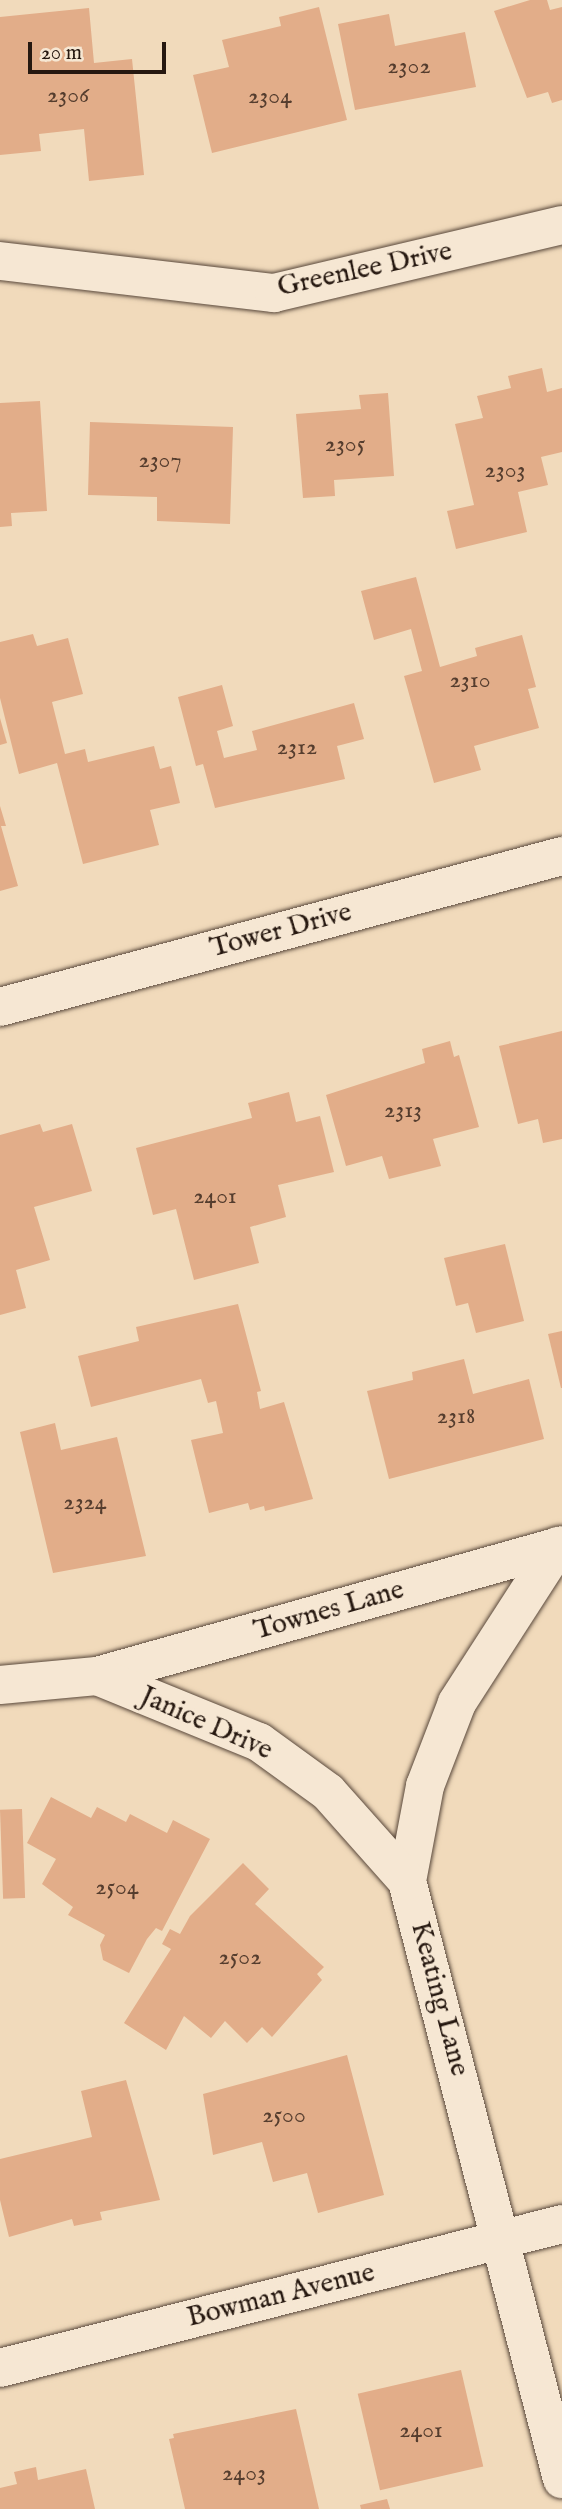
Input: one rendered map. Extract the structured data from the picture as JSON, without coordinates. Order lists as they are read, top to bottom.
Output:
{
  "streets": {
    "street": [
      "Greenlee Drive",
      "Tower Drive",
      "Townes Lane",
      "Janice Drive",
      "Keating Lane",
      "Bowman Avenue"
    ]
  },
  "crossings": [
    ["Townes Lane", "Janice Drive"],
    ["Townes Lane", "Keating Lane"],
    ["Janice Drive", "Keating Lane"],
    ["Keating Lane", "Bowman Avenue"]
  ],
  "house_numbers": [
    "2302",
    "2306",
    "2304",
    "2305",
    "2307",
    "2303",
    "2310",
    "2312",
    "2313",
    "2401",
    "2318",
    "2324",
    "2504",
    "2502",
    "2500",
    "2401",
    "2403"
  ],
  "scale_bar": "20 m"
}
